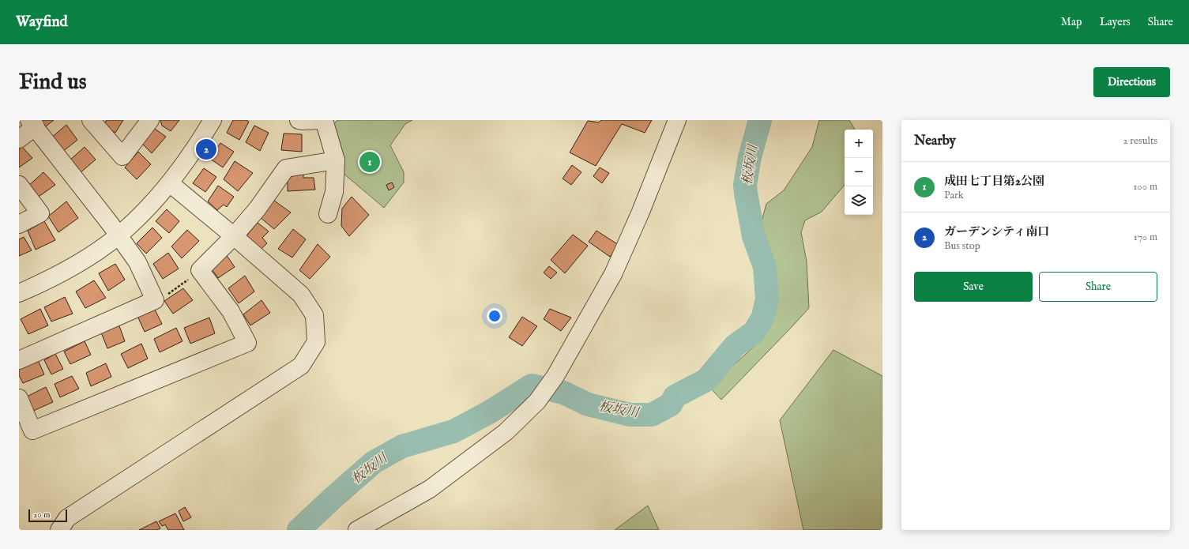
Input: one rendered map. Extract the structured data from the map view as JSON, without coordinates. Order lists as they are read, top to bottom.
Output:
{
  "water": ["板坂川"],
  "scale_bar": "20 m",
  "page": {
    "header": "Wayfind",
    "nav": ["Map", "Layers", "Share"],
    "buttons": [
      "Directions",
      ["Save", "Share"]
    ],
    "title": "Find us",
    "heading": ["Nearby", "2 results"],
    "map_buttons": ["+", "−"],
    "pins": ["2", "1"],
    "list": [
      {
        "mark": "1",
        "name": "成田七丁目第2公園",
        "note": "Park",
        "value": "100 m"
      },
      {
        "mark": "2",
        "name": "ガーデンシティ南口",
        "note": "Bus stop",
        "value": "170 m"
      }
    ],
    "scale": "20 m"
  }
}
